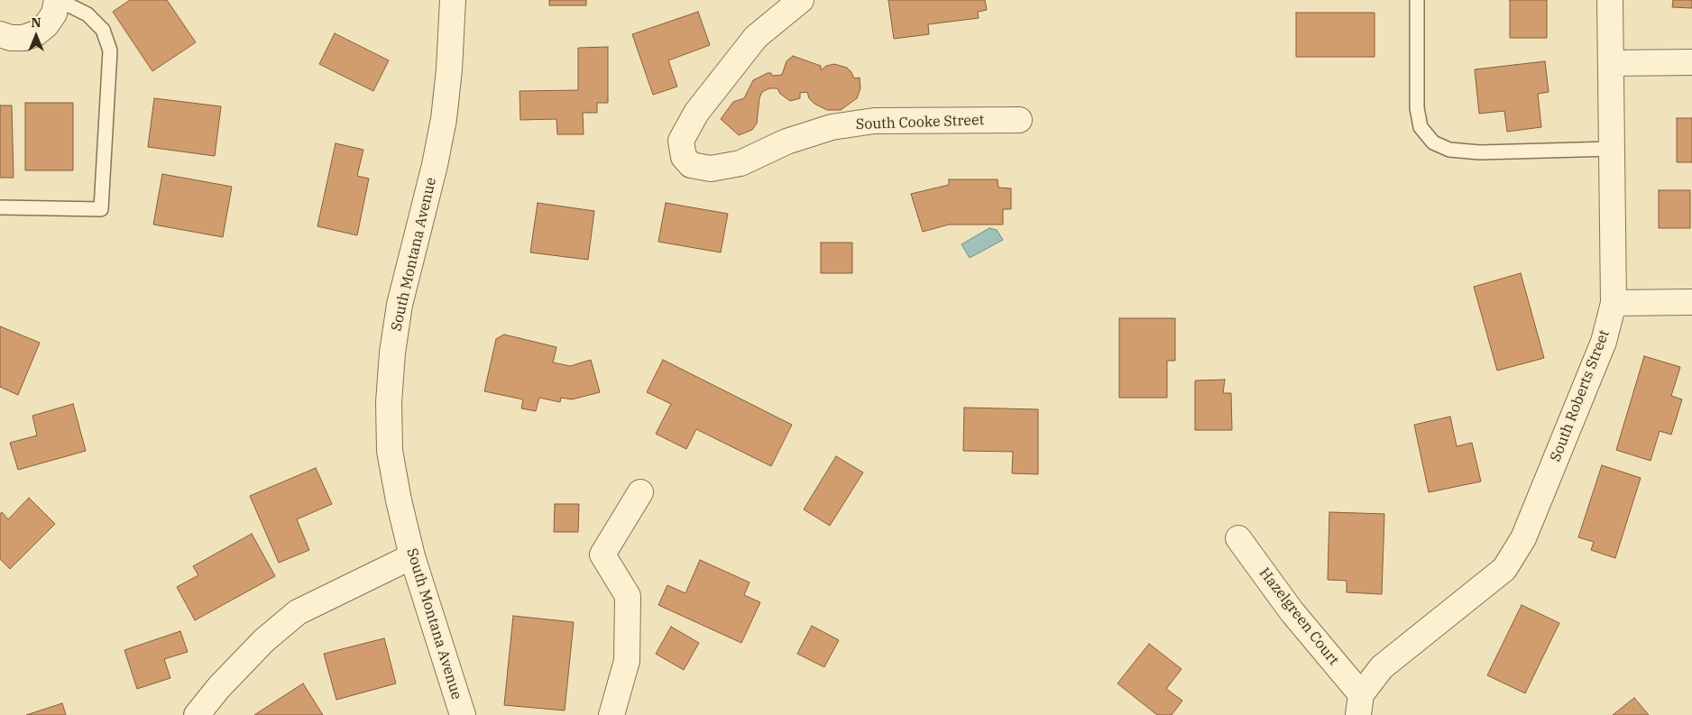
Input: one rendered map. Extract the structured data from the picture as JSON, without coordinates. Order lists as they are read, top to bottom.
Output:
{
  "streets": {
    "street": [
      "South Cooke Street",
      "South Montana Avenue",
      "South Roberts Street",
      "Hazelgreen Court"
    ]
  },
  "crossings": [
    ["South Roberts Street", "Hazelgreen Court"]
  ],
  "north": "top"
}
